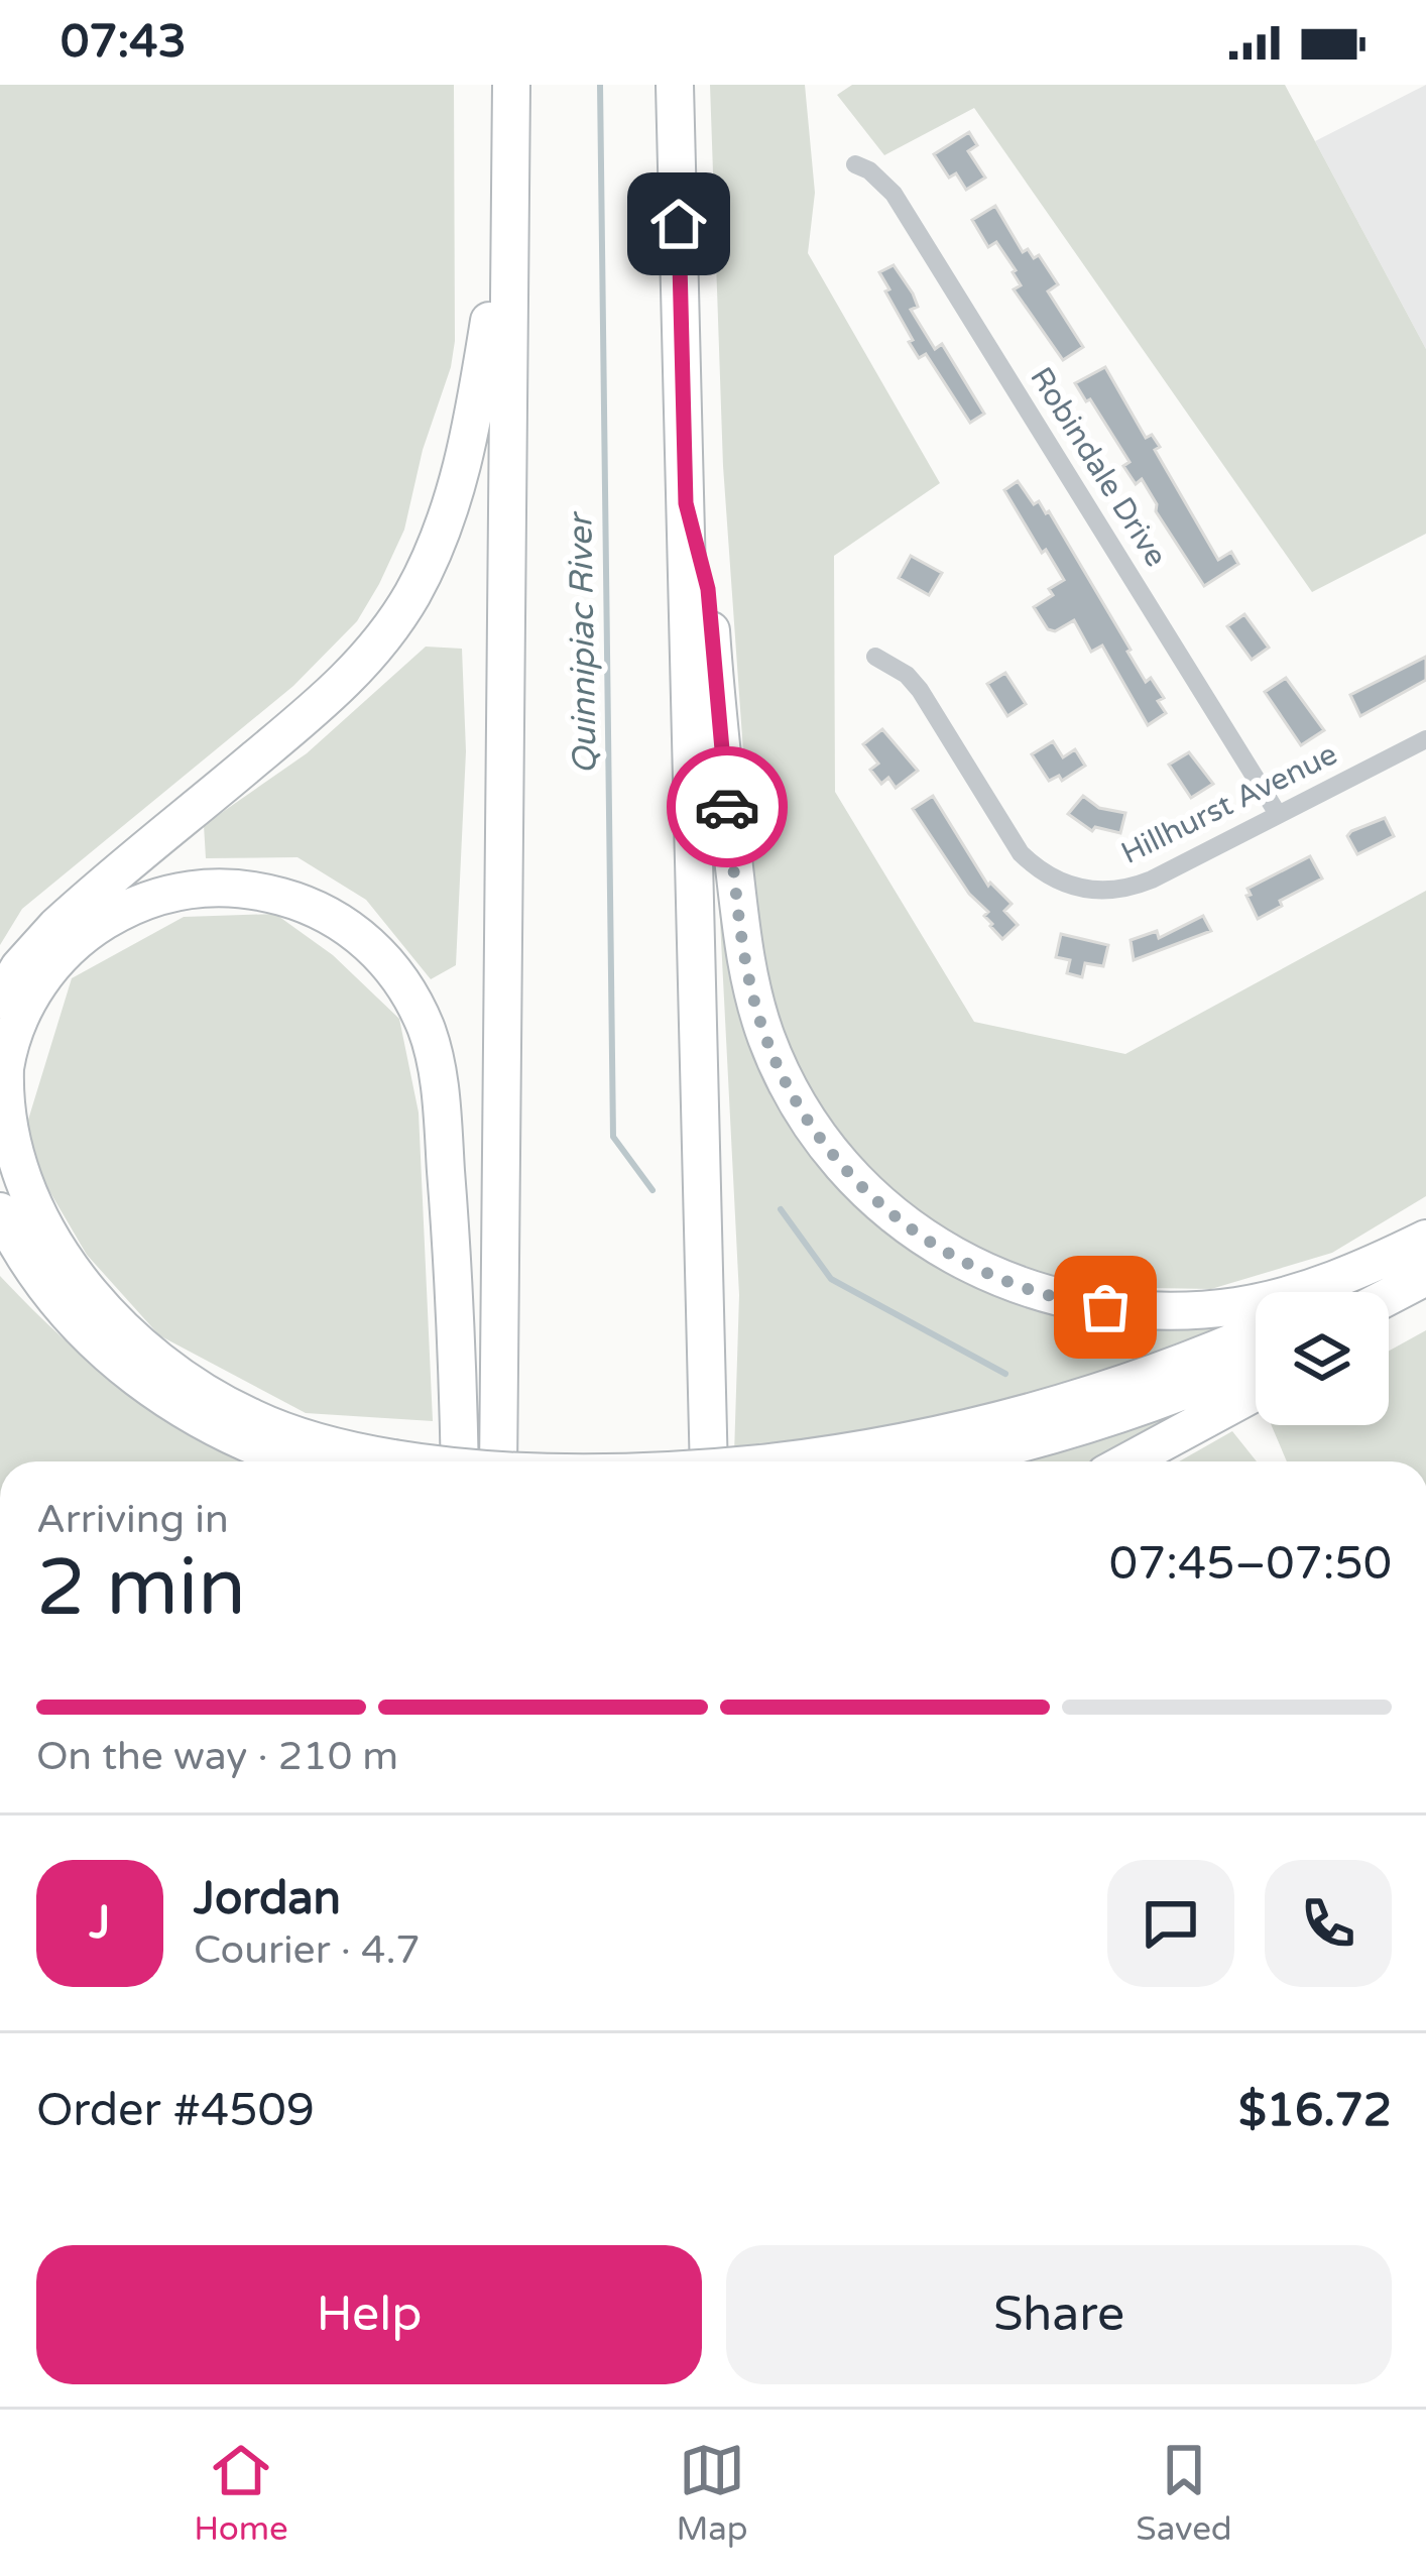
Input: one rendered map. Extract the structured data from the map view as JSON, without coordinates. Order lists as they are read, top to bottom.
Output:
{
  "streets": {
    "street": ["Robindale Drive", "Hillhurst Avenue"]
  },
  "crossings": [
    ["Robindale Drive", "Hillhurst Avenue"]
  ],
  "water": ["Quinnipiac River"],
  "page": {
    "status": "07:43",
    "heading": ["2 min", "Arriving in", "07:45–07:50"],
    "panel": [
      "Jordan",
      "Courier · 4.7",
      "Order #4509",
      "$16.72"
    ],
    "bar": "On the way · 210 m",
    "round": "J",
    "buttons": ["Help", "Share"],
    "tabs": ["Home", "Map", "Saved"]
  }
}
